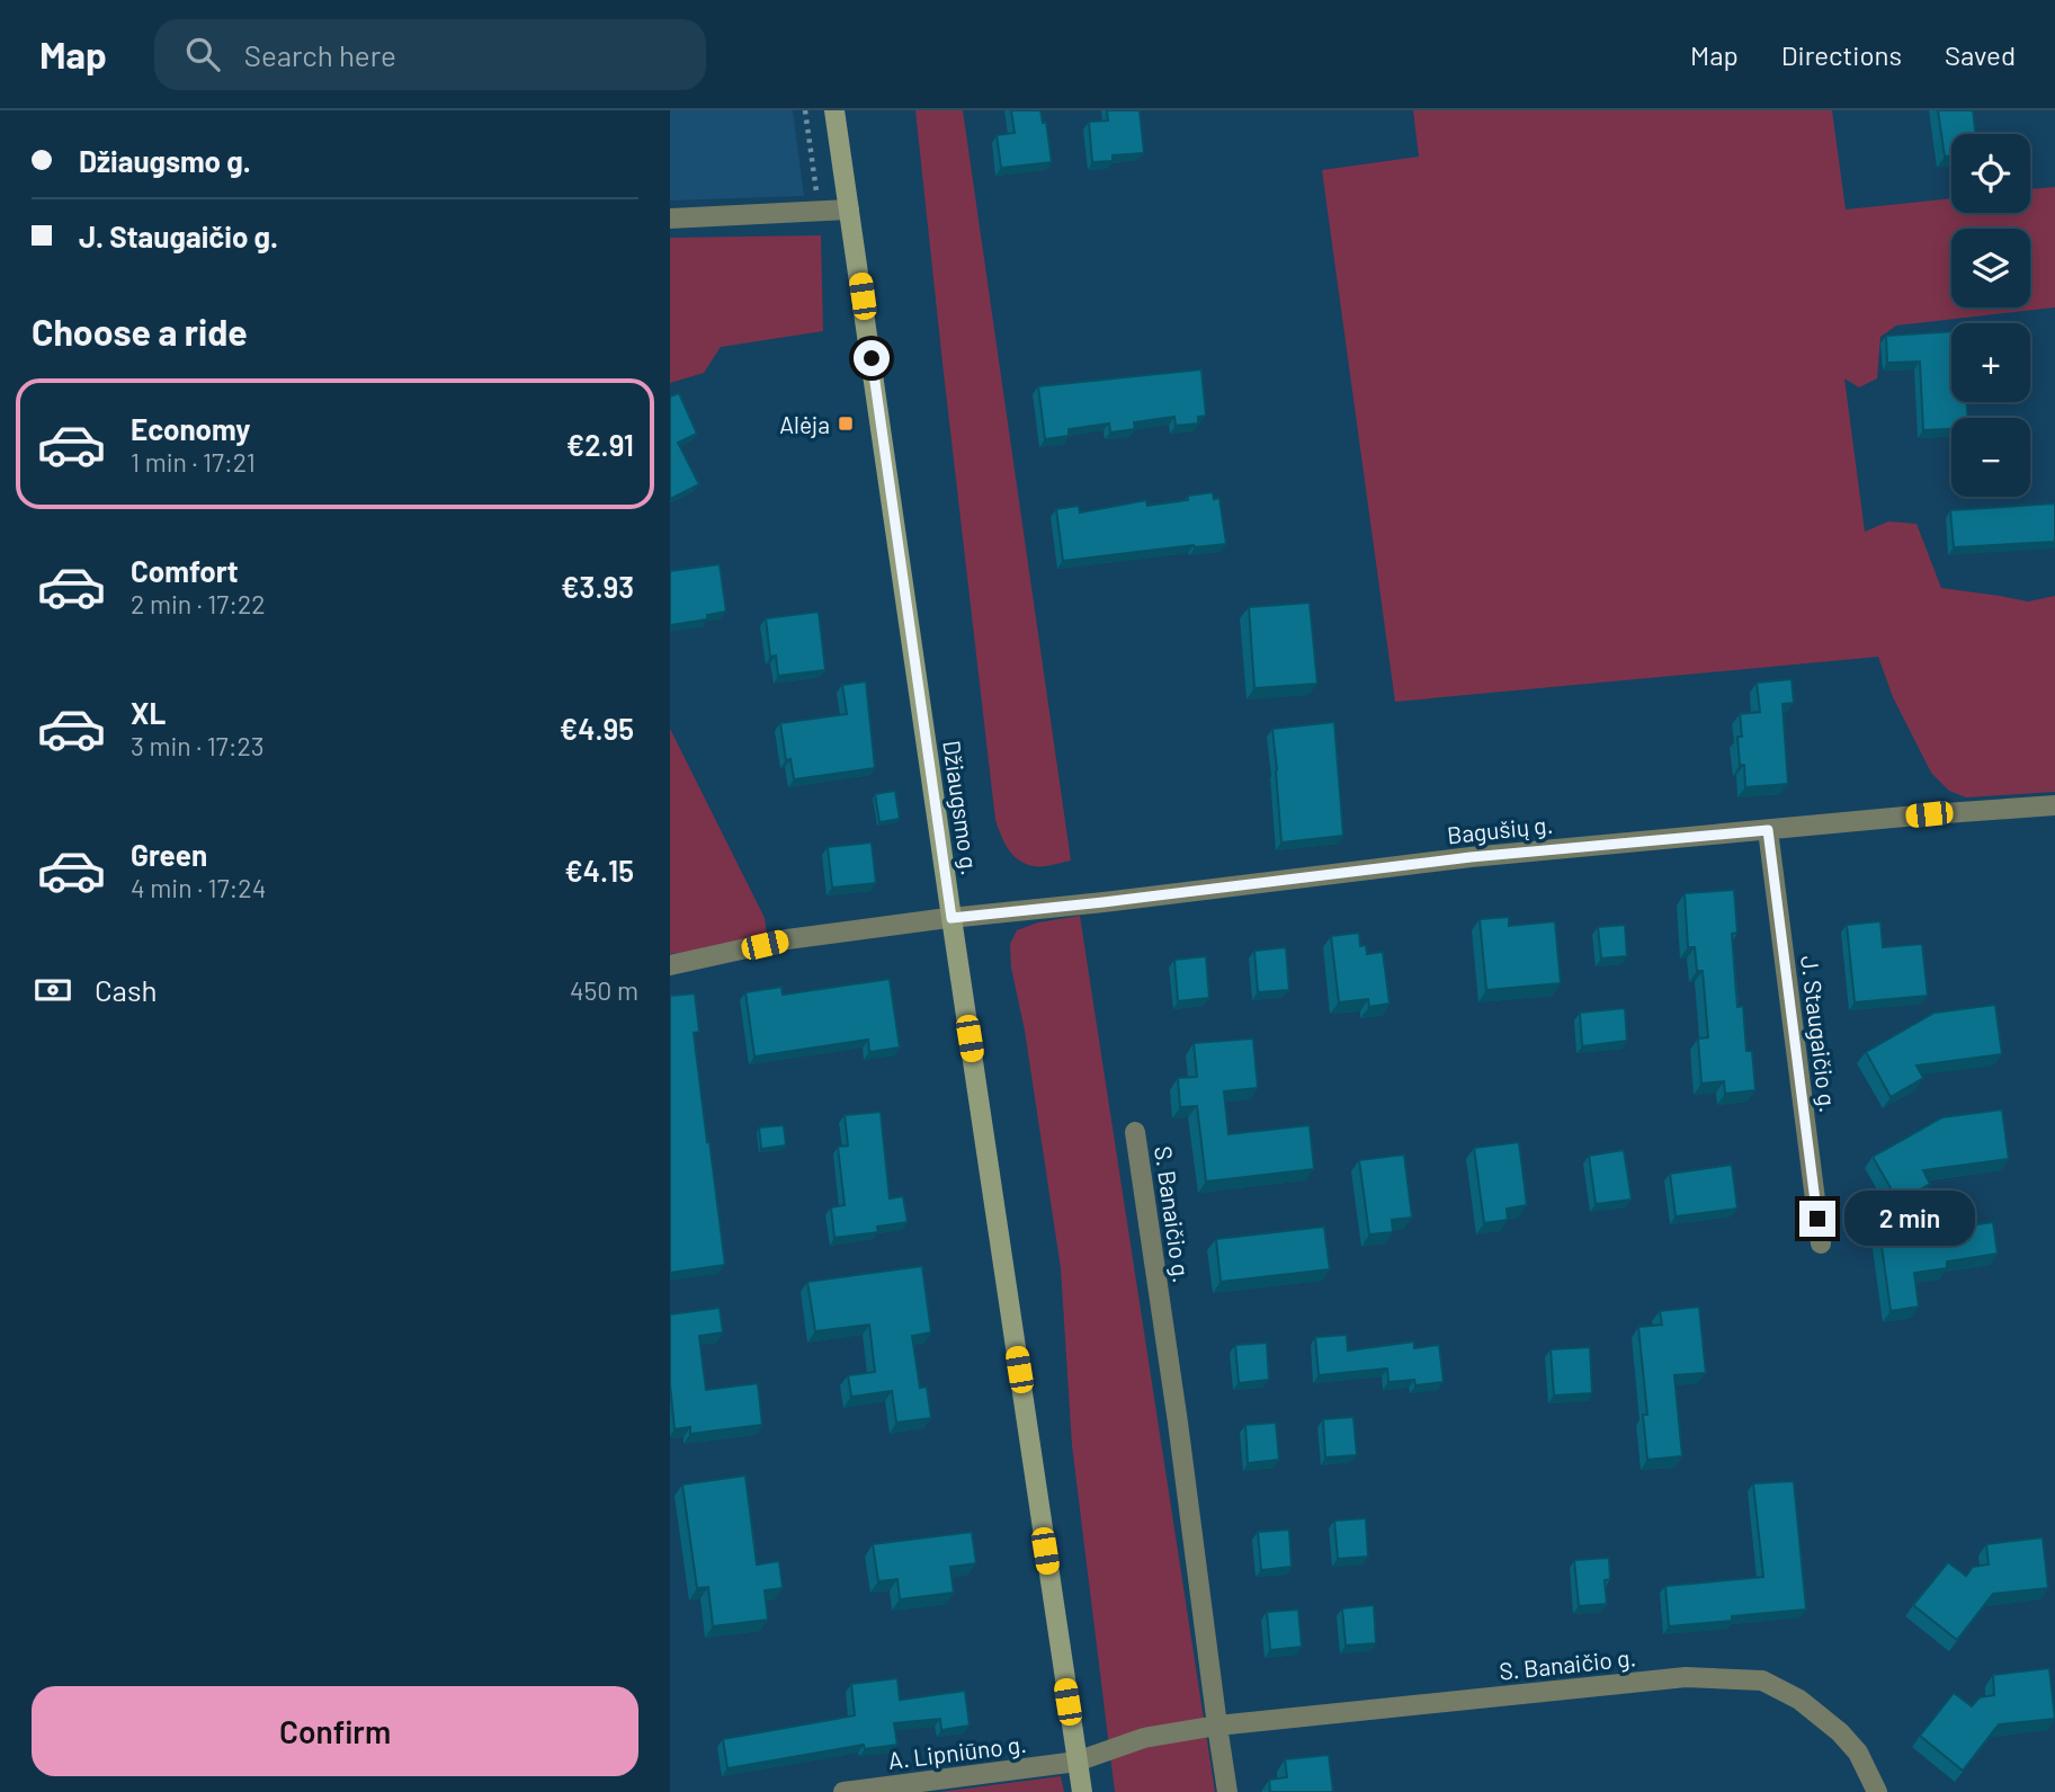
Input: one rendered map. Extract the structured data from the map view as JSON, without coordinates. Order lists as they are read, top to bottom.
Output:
{
  "streets": {
    "street": [
      "Džiaugsmo g.",
      "Bagušių g.",
      "J. Staugaičio g.",
      "S. Banaičio g.",
      "A. Lipniūno g."
    ]
  },
  "crossings": [
    ["Džiaugsmo g.", "Bagušių g."],
    ["Džiaugsmo g.", "S. Banaičio g."],
    ["Džiaugsmo g.", "A. Lipniūno g."],
    ["Bagušių g.", "J. Staugaičio g."],
    ["S. Banaičio g.", "A. Lipniūno g."]
  ],
  "places": {
    "transit": ["Alėja"]
  },
  "page": {
    "header": "Map",
    "search": "Search here",
    "nav": ["Map", "Directions", "Saved"],
    "banner": ["Džiaugsmo g.", "J. Staugaičio g."],
    "map_buttons": ["+", "−"],
    "heading": "Choose a ride",
    "list": [
      {
        "name": "Economy",
        "note": "1 min · 17:21",
        "value": "€2.91"
      },
      {
        "name": "Comfort",
        "note": "2 min · 17:22",
        "value": "€3.93"
      },
      {
        "name": "XL",
        "note": "3 min · 17:23",
        "value": "€4.95"
      },
      {
        "name": "Green",
        "note": "4 min · 17:24",
        "value": "€4.15"
      }
    ],
    "pay": ["Cash", "450 m"],
    "bubble": "2 min",
    "buttons": "Confirm"
  }
}
